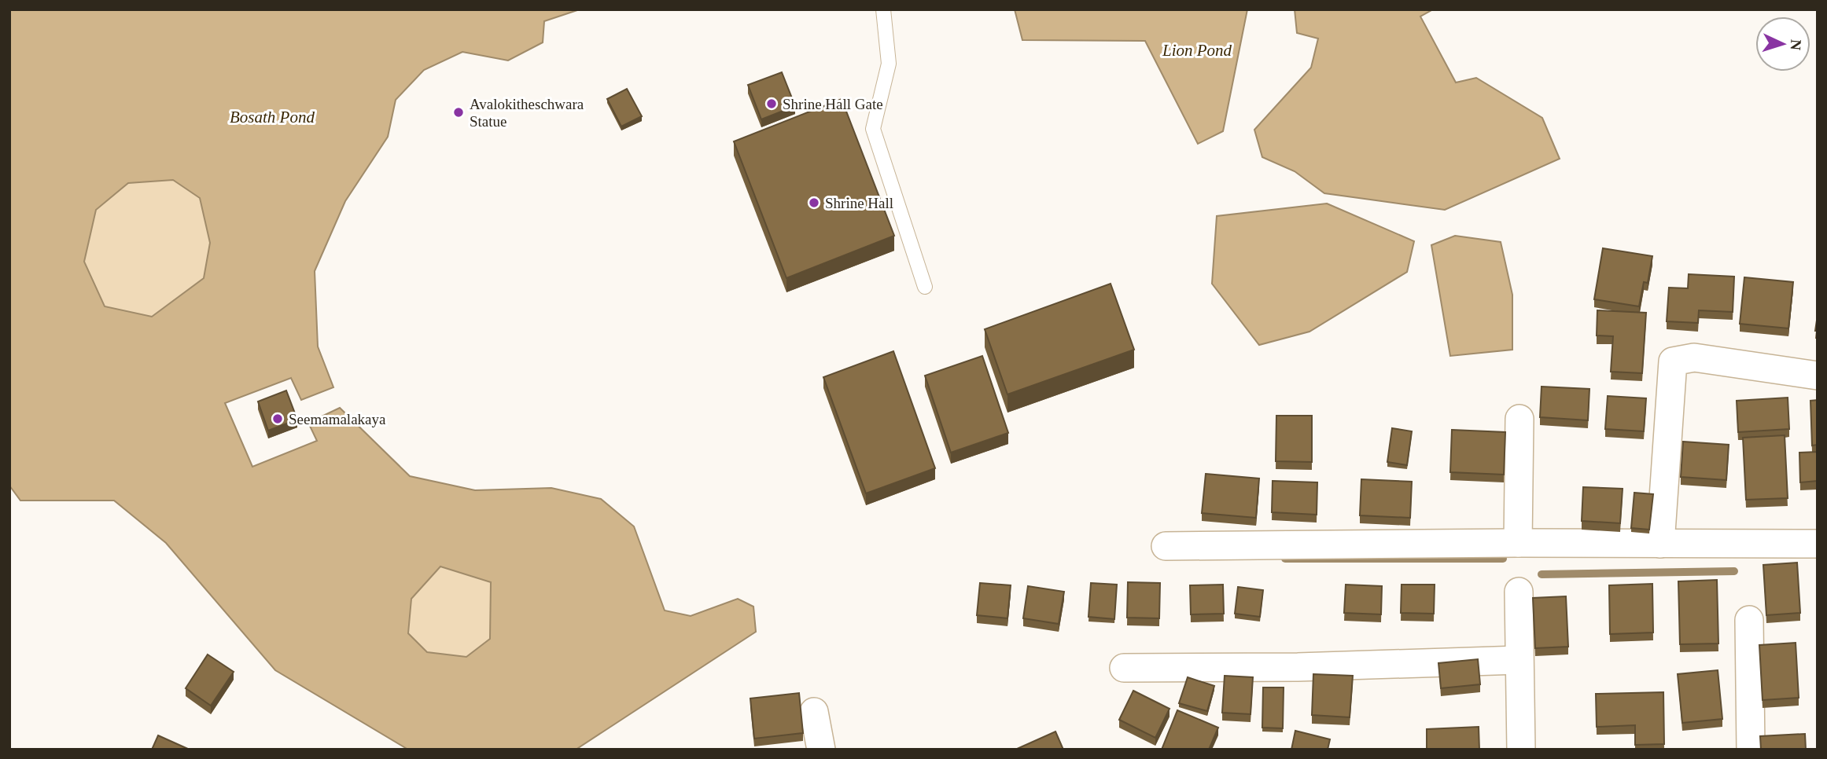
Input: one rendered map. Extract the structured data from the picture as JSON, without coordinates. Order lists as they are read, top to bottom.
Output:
{
  "water": ["Lion Pond", "Bosath Pond"],
  "places": [
    "Shrine Hall Gate",
    "Avalokitheschwara Statue",
    "Shrine Hall",
    "Seemamalakaya"
  ],
  "north": "right"
}
